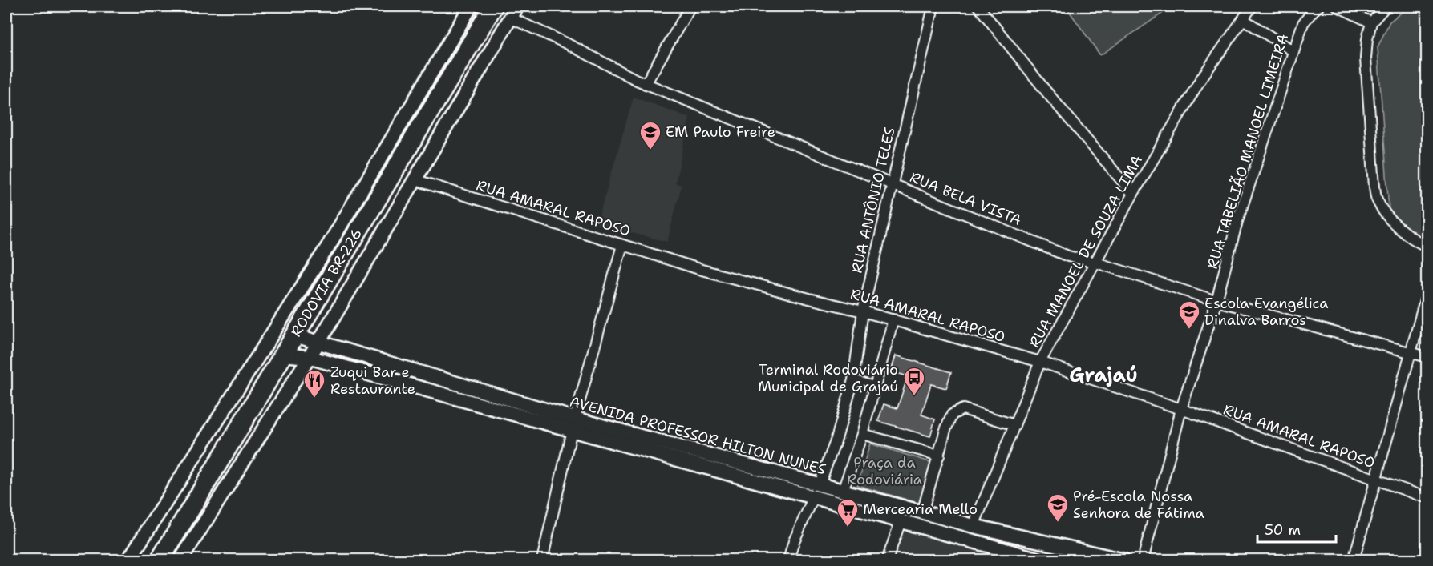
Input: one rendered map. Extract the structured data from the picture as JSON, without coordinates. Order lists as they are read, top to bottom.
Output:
{
  "streets": {
    "highway": ["RODOVIA BR-226"],
    "street": [
      "RUA TABELIÃO MANOEL LIMEIRA",
      "RUA BELA VISTA",
      "RUA ANTÔNIO TELES",
      "RUA AMARAL RAPOSO",
      "RUA MANOEL DE SOUZA LIMA",
      "AVENIDA PROFESSOR HILTON NUNES"
    ]
  },
  "crossings": [
    ["RUA TABELIÃO MANOEL LIMEIRA", "RUA BELA VISTA"],
    ["RUA TABELIÃO MANOEL LIMEIRA", "RUA AMARAL RAPOSO"],
    ["RUA BELA VISTA", "RUA ANTÔNIO TELES"],
    ["RUA BELA VISTA", "RUA MANOEL DE SOUZA LIMA"],
    ["RUA ANTÔNIO TELES", "RUA AMARAL RAPOSO"],
    ["RUA ANTÔNIO TELES", "AVENIDA PROFESSOR HILTON NUNES"],
    ["RUA AMARAL RAPOSO", "RUA MANOEL DE SOUZA LIMA"],
    ["RUA MANOEL DE SOUZA LIMA", "AVENIDA PROFESSOR HILTON NUNES"],
    ["RODOVIA BR-226", "AVENIDA PROFESSOR HILTON NUNES"]
  ],
  "districts": ["Grajaú"],
  "parks": ["Praça da Rodoviária"],
  "places": {
    "school or university": ["EM Paulo Freire", "Escola Evangélica Dinalva Barros", "Pré-Escola Nossa Senhora de Fátima"],
    "bus stop": ["Terminal Rodoviário Municipal de Grajaú"],
    "restaurant": ["Zuqui Bar e Restaurante"],
    "supermarket": ["Mercearia Mello"]
  },
  "scale_bar": "50 m"
}
